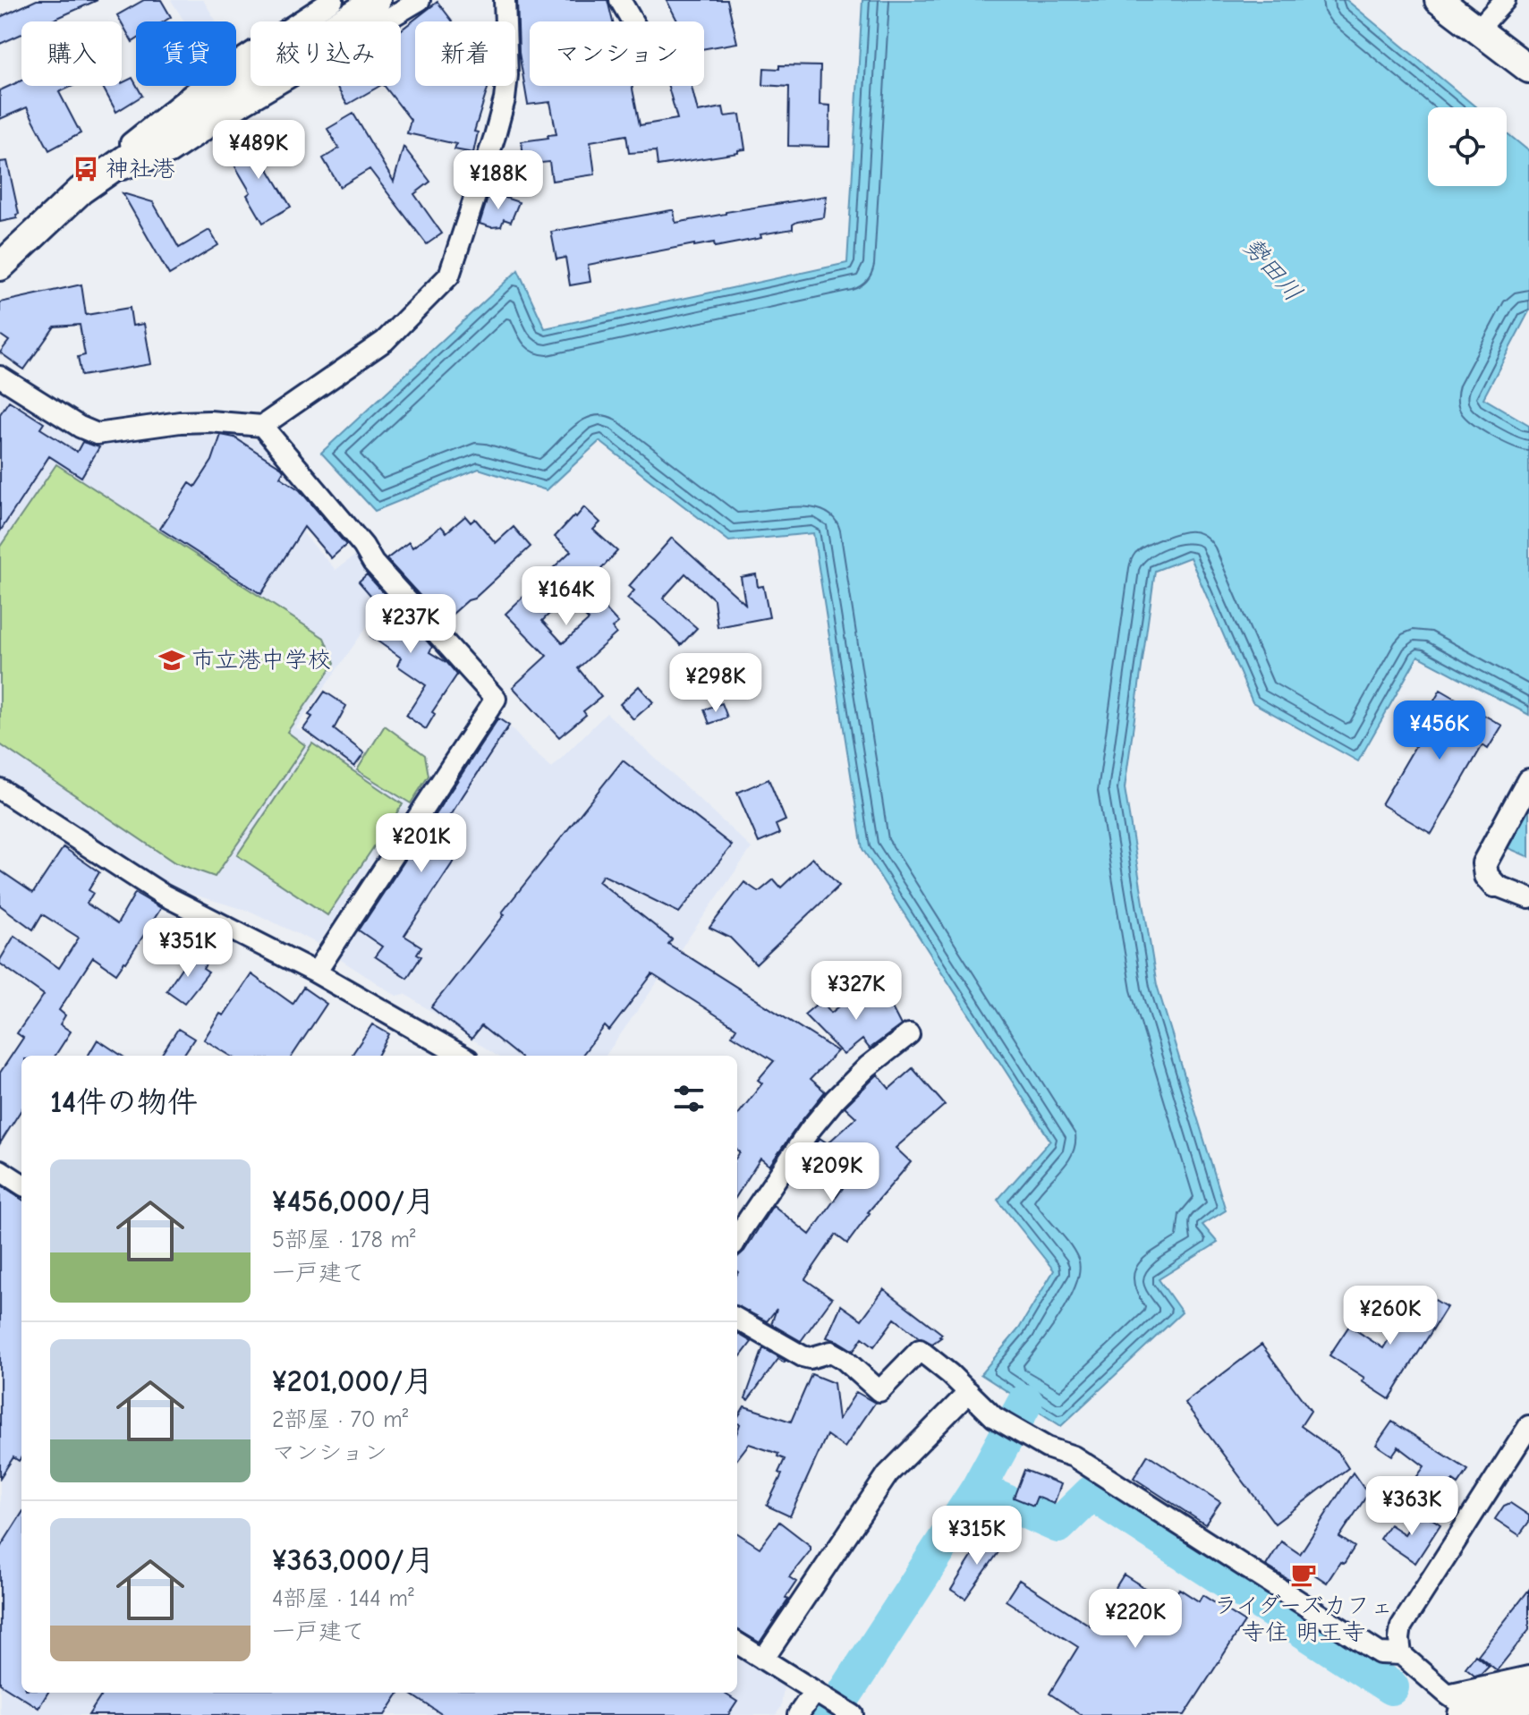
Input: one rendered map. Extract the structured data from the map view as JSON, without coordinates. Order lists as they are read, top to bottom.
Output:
{
  "water": ["勢田川"],
  "places": {
    "bus stop": ["神社港"],
    "school or university": ["市立港中学校"],
    "cafe": ["ライダーズカフェ 寺住 明王寺"]
  },
  "page": {
    "chip": [
      "購入",
      "賃貸",
      "絞り込み",
      "新着",
      "マンション"
    ],
    "price": [
      "¥489K",
      "¥188K",
      "¥164K",
      "¥237K",
      "¥298K",
      "¥456K",
      "¥201K",
      "¥351K",
      "¥327K",
      "¥209K",
      "¥260K",
      "¥363K",
      "¥315K",
      "¥220K"
    ],
    "heading": "14件の物件",
    "list": [
      {
        "name": "¥456,000/月",
        "note": "5部屋 · 178 m² · 一戸建て"
      },
      {
        "name": "¥201,000/月",
        "note": "2部屋 · 70 m² · マンション"
      },
      {
        "name": "¥363,000/月",
        "note": "4部屋 · 144 m² · 一戸建て"
      }
    ]
  }
}
